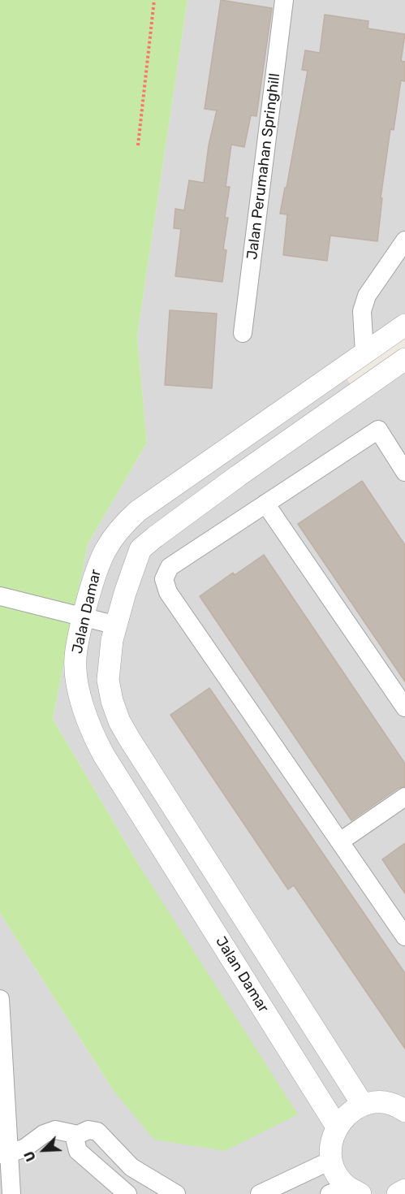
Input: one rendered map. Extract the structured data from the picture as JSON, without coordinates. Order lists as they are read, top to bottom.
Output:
{
  "streets": {
    "street": ["Jalan Perumahan Springhill", "Jalan Damar"]
  },
  "north": "bottom left"
}
